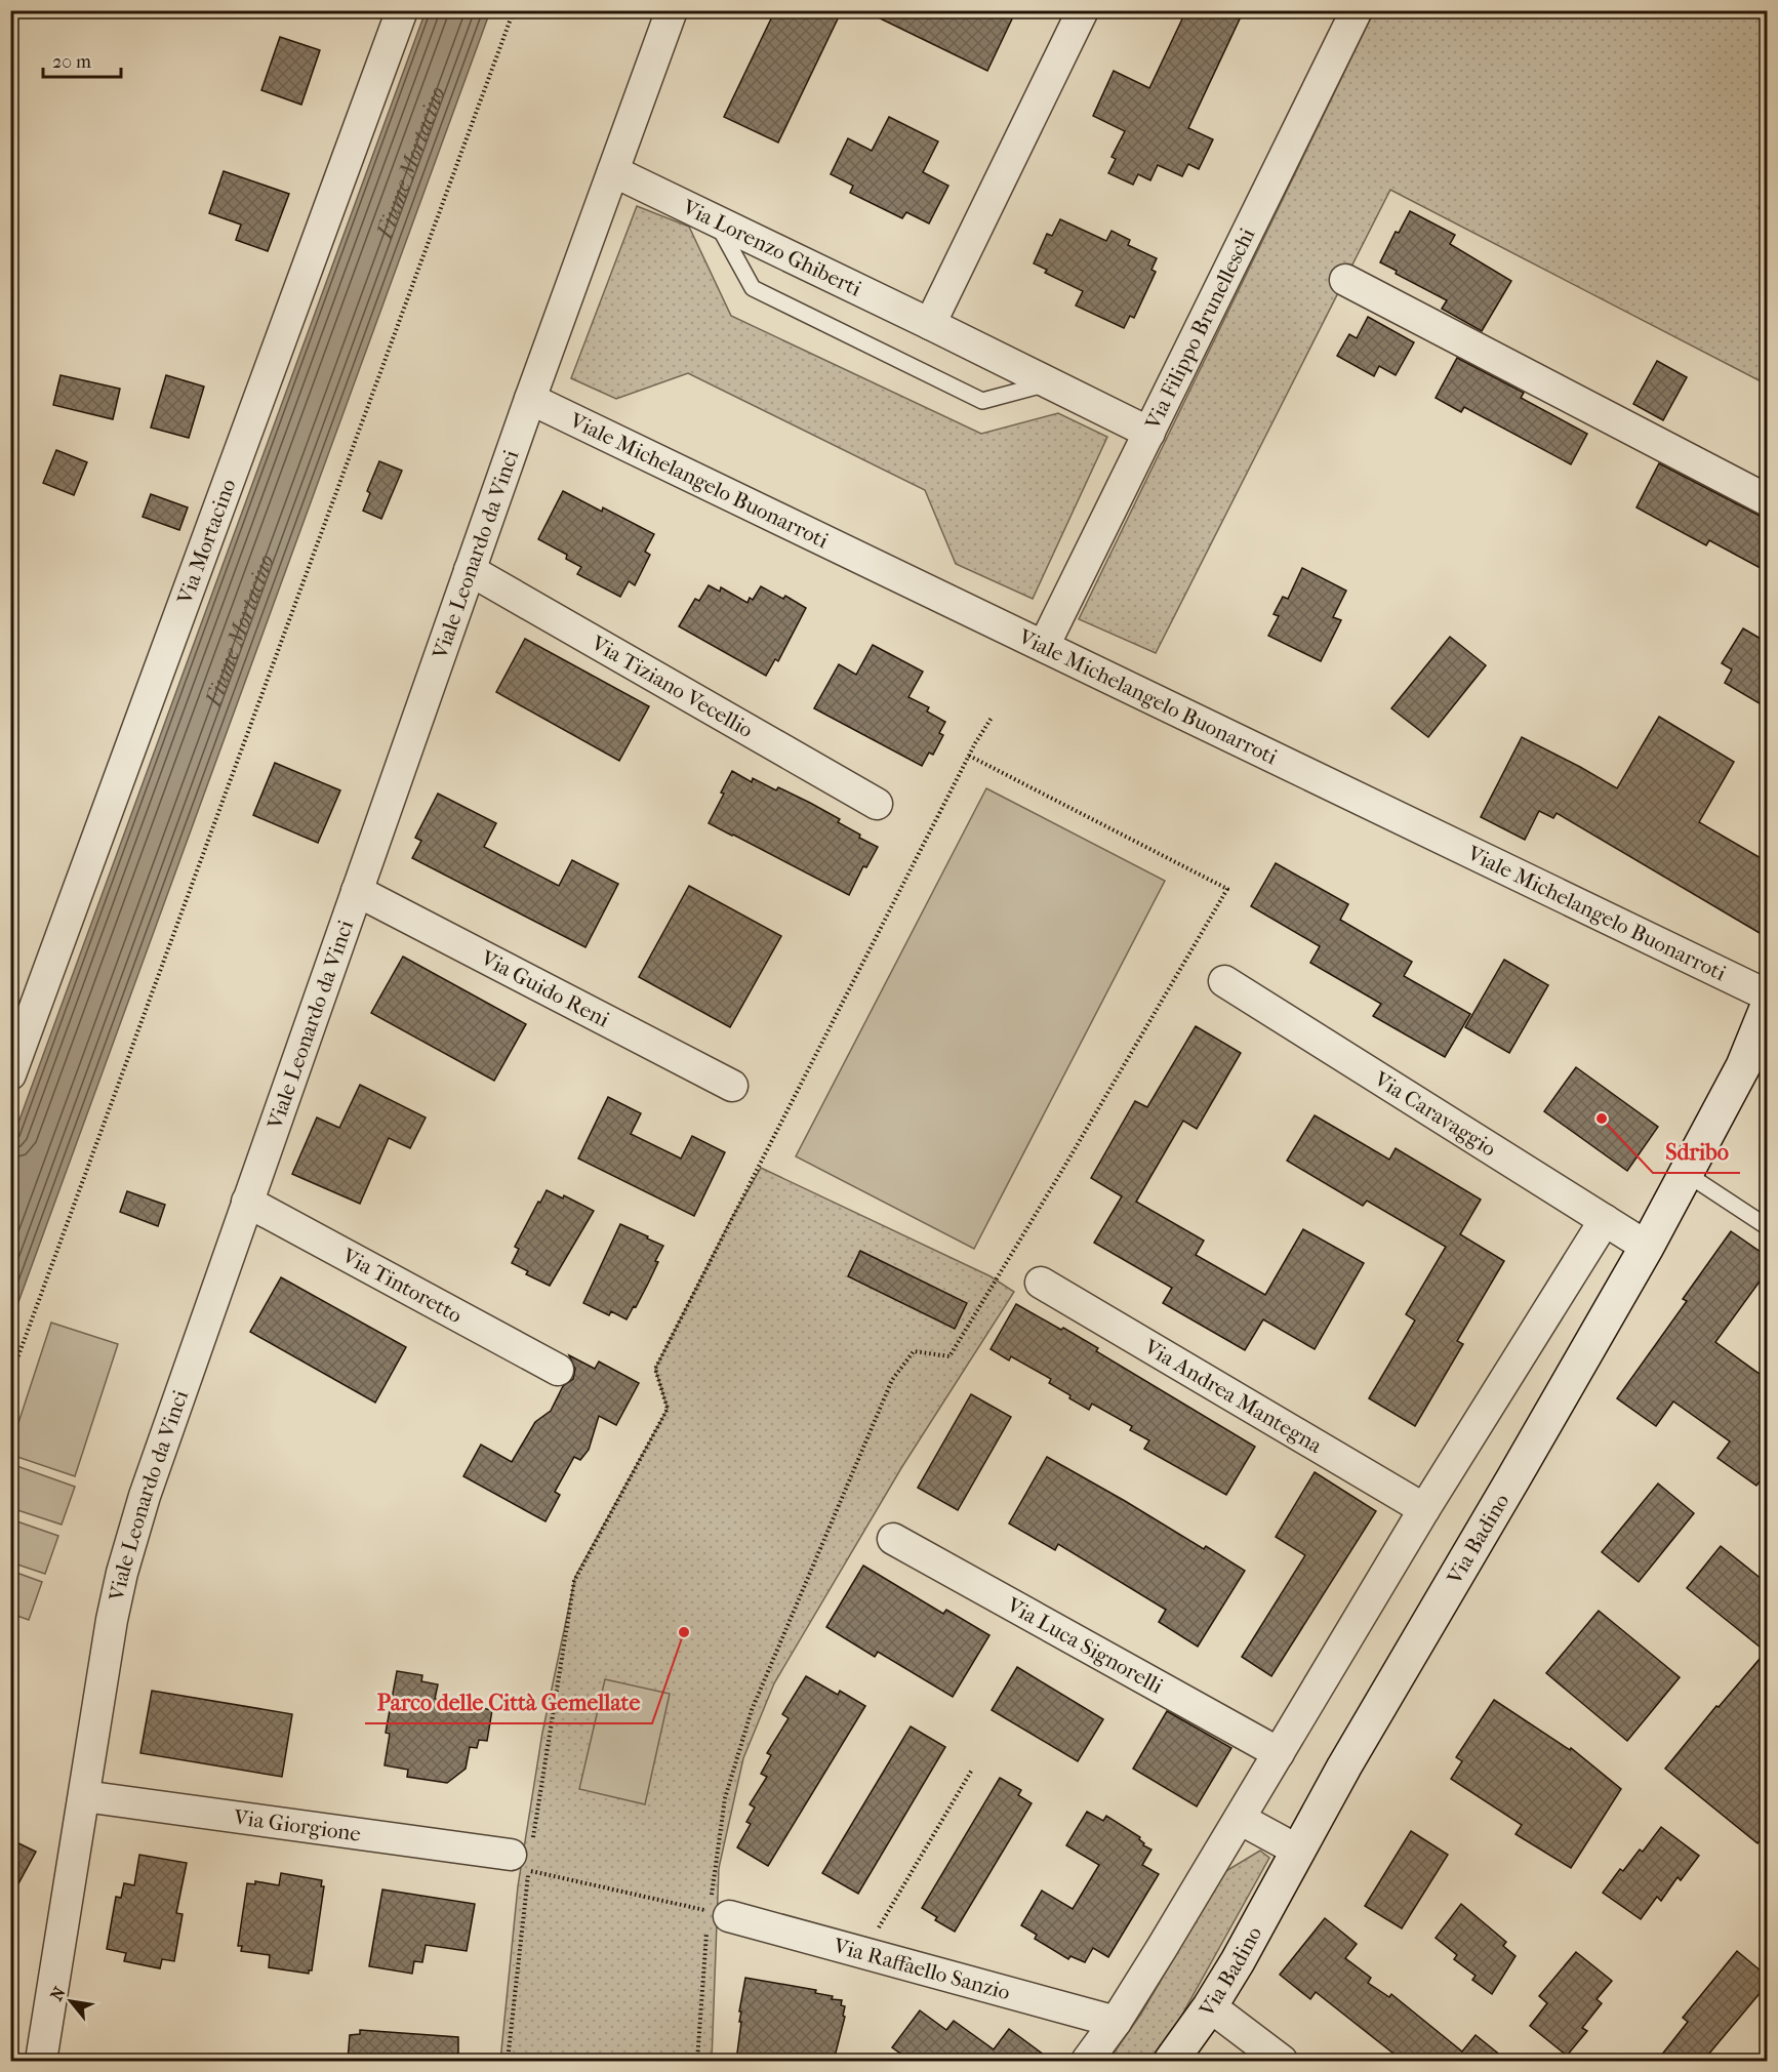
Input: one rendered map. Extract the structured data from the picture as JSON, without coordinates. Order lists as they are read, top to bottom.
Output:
{
  "streets": {
    "street": [
      "Via Lorenzo Ghiberti",
      "Via Filippo Brunelleschi",
      "Viale Michelangelo Buonarroti",
      "Via Mortacino",
      "Viale Leonardo da Vinci",
      "Via Tiziano Vecellio",
      "Via Guido Reni",
      "Via Caravaggio",
      "Via Tintoretto",
      "Via Andrea Mantegna",
      "Via Badino",
      "Via Luca Signorelli",
      "Via Giorgione",
      "Via Raffaello Sanzio"
    ]
  },
  "crossings": [
    ["Via Lorenzo Ghiberti", "Via Filippo Brunelleschi"],
    ["Via Lorenzo Ghiberti", "Viale Leonardo da Vinci"],
    ["Via Filippo Brunelleschi", "Viale Michelangelo Buonarroti"],
    ["Viale Michelangelo Buonarroti", "Viale Leonardo da Vinci"],
    ["Viale Michelangelo Buonarroti", "Via Badino"],
    ["Viale Leonardo da Vinci", "Via Tiziano Vecellio"],
    ["Viale Leonardo da Vinci", "Via Guido Reni"],
    ["Viale Leonardo da Vinci", "Via Tintoretto"],
    ["Viale Leonardo da Vinci", "Via Giorgione"],
    ["Via Caravaggio", "Via Badino"]
  ],
  "water": ["Fiume Mortacino"],
  "places": ["Sdribo", "Parco delle Città Gemellate"],
  "scale_bar": "20 m",
  "north": "top left"
}
